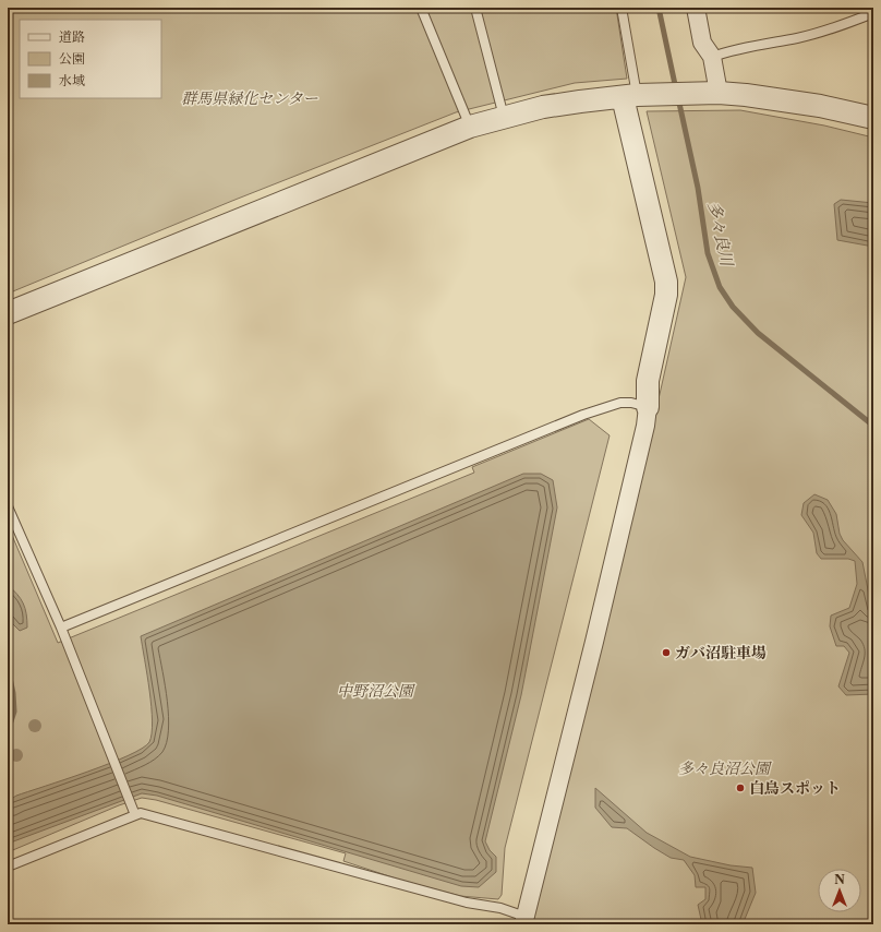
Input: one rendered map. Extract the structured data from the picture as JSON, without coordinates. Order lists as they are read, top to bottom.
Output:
{
  "water": ["多々良川"],
  "parks": ["群馬県緑化センター", "中野沼公園", "多々良沼公園"],
  "places": ["ガバ沼駐車場", "白鳥スポット"],
  "legend": ["道路", "公園", "水域"],
  "north": "top"
}
